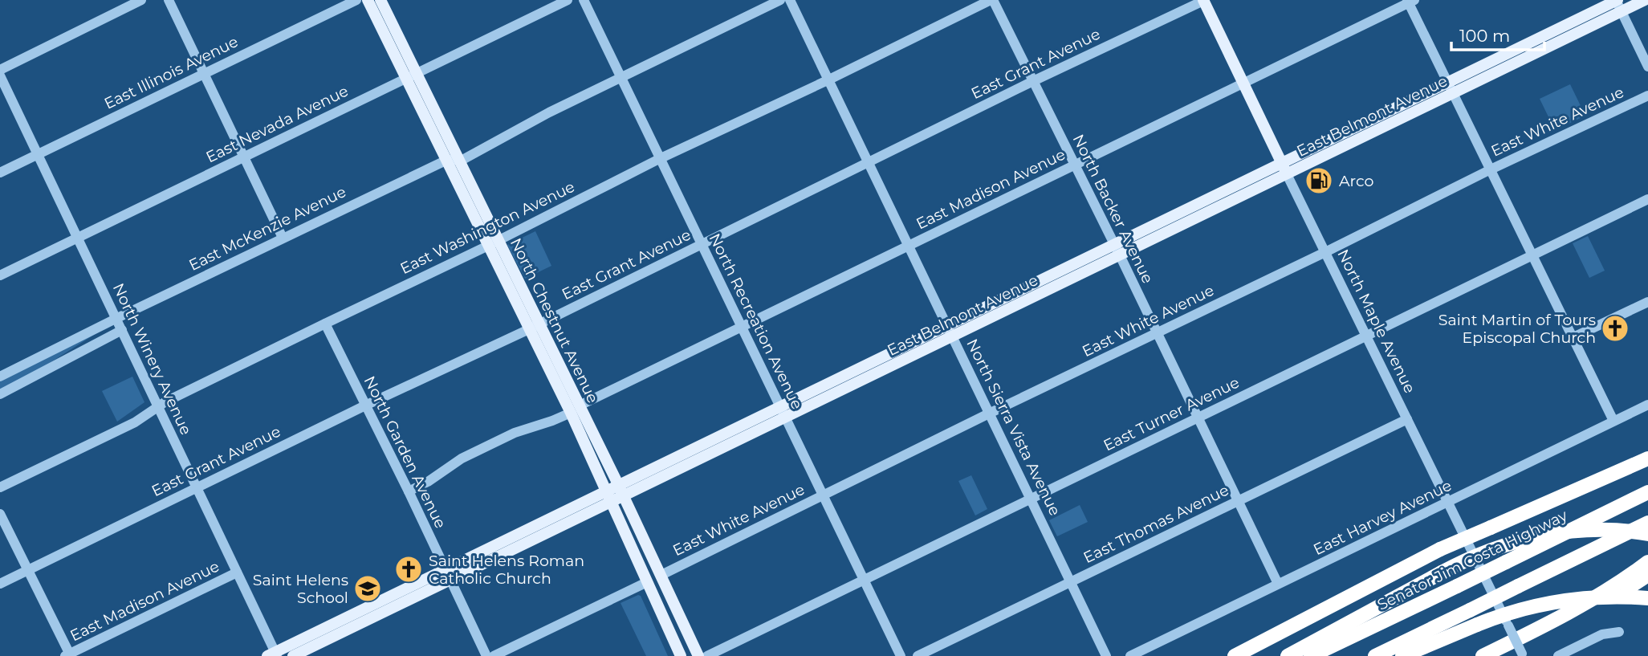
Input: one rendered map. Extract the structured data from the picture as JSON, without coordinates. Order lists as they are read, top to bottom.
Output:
{
  "streets": {
    "highway": ["Senator Jim Costa Highway"],
    "main road": ["East Belmont Avenue", "North Chestnut Avenue", "North Maple Avenue"],
    "street": [
      "East Grant Avenue",
      "East Illinois Avenue",
      "East White Avenue",
      "East Nevada Avenue",
      "East Madison Avenue",
      "North Backer Avenue",
      "East Washington Avenue",
      "East McKenzie Avenue",
      "North Recreation Avenue",
      "North Winery Avenue",
      "East Turner Avenue",
      "North Sierra Vista Avenue",
      "North Garden Avenue",
      "East Harvey Avenue",
      "East Thomas Avenue"
    ]
  },
  "crossings": [
    ["East Grant Avenue", "North Backer Avenue"],
    ["East Grant Avenue", "North Chestnut Avenue"],
    ["East Grant Avenue", "North Recreation Avenue"],
    ["East Grant Avenue", "North Maple Avenue"],
    ["East Grant Avenue", "North Winery Avenue"],
    ["East Grant Avenue", "North Sierra Vista Avenue"],
    ["East Grant Avenue", "North Garden Avenue"],
    ["East Illinois Avenue", "North Winery Avenue"],
    ["East Belmont Avenue", "North Backer Avenue"],
    ["East Belmont Avenue", "North Chestnut Avenue"],
    ["East Belmont Avenue", "North Recreation Avenue"],
    ["East Belmont Avenue", "North Maple Avenue"],
    ["East Belmont Avenue", "North Winery Avenue"],
    ["East Belmont Avenue", "North Sierra Vista Avenue"],
    ["East Belmont Avenue", "North Garden Avenue"],
    ["East White Avenue", "North Backer Avenue"],
    ["East White Avenue", "North Chestnut Avenue"],
    ["East White Avenue", "North Recreation Avenue"],
    ["East White Avenue", "North Maple Avenue"],
    ["East White Avenue", "North Sierra Vista Avenue"],
    ["East Nevada Avenue", "North Chestnut Avenue"],
    ["East Nevada Avenue", "North Winery Avenue"],
    ["East Madison Avenue", "North Backer Avenue"],
    ["East Madison Avenue", "North Chestnut Avenue"],
    ["East Madison Avenue", "North Recreation Avenue"],
    ["East Madison Avenue", "North Maple Avenue"],
    ["East Madison Avenue", "North Winery Avenue"],
    ["East Madison Avenue", "North Sierra Vista Avenue"],
    ["East Madison Avenue", "North Garden Avenue"],
    ["North Backer Avenue", "East Washington Avenue"],
    ["North Backer Avenue", "East Turner Avenue"],
    ["North Backer Avenue", "East Harvey Avenue"],
    ["North Backer Avenue", "East Thomas Avenue"],
    ["East Washington Avenue", "North Chestnut Avenue"],
    ["East Washington Avenue", "North Recreation Avenue"],
    ["East Washington Avenue", "North Winery Avenue"],
    ["East Washington Avenue", "North Sierra Vista Avenue"],
    ["East Washington Avenue", "North Garden Avenue"],
    ["East McKenzie Avenue", "North Chestnut Avenue"],
    ["East McKenzie Avenue", "North Recreation Avenue"],
    ["East McKenzie Avenue", "North Winery Avenue"],
    ["North Recreation Avenue", "East Turner Avenue"],
    ["North Maple Avenue", "East Turner Avenue"],
    ["North Maple Avenue", "East Harvey Avenue"],
    ["North Maple Avenue", "East Thomas Avenue"],
    ["East Turner Avenue", "North Sierra Vista Avenue"],
    ["North Sierra Vista Avenue", "East Thomas Avenue"]
  ],
  "places": {
    "fuel station": ["Arco"],
    "church": ["Saint Martin of Tours Episcopal Church", "Saint Helens Roman Catholic Church"],
    "school or university": ["Saint Helens School"]
  },
  "scale_bar": "100 m"
}
